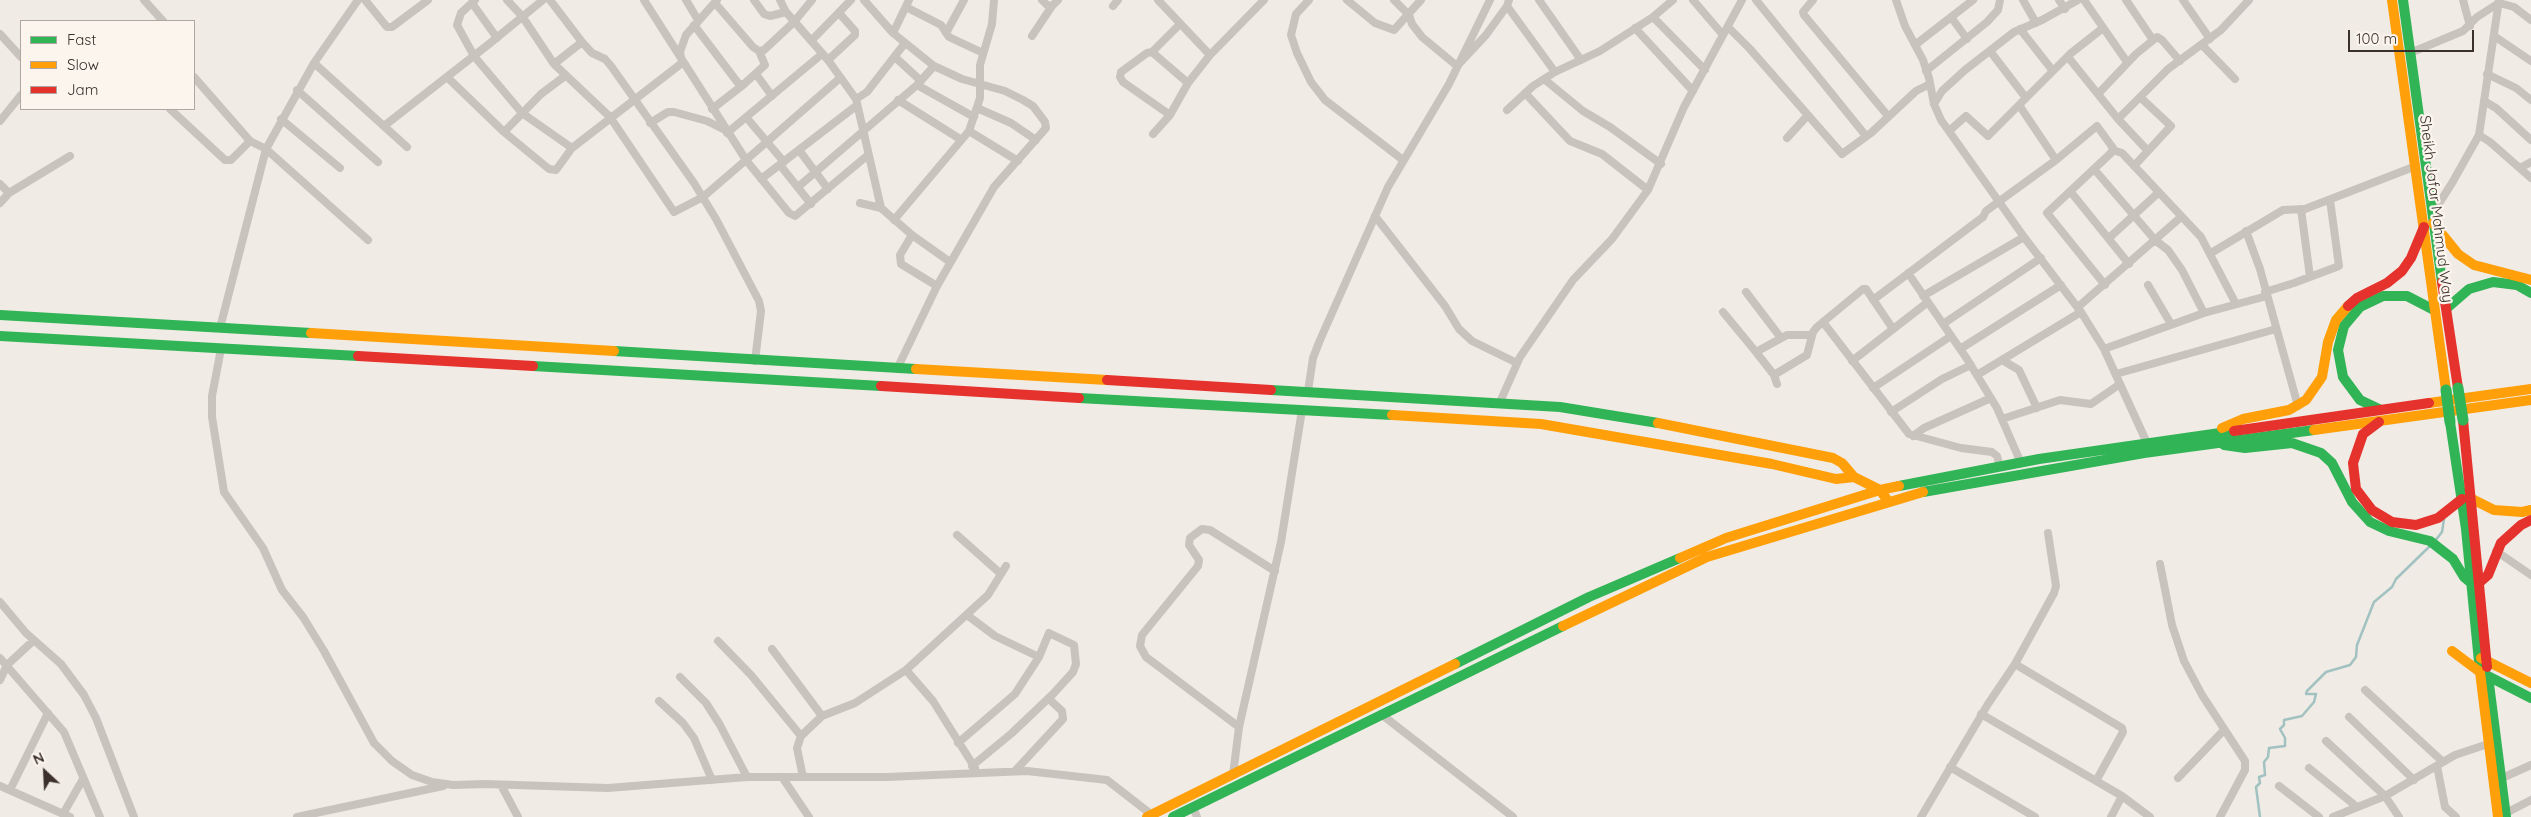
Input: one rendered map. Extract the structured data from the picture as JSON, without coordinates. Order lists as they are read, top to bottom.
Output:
{
  "streets": {
    "main road": ["Sheikh Jafar Mahmud Way"]
  },
  "legend": ["Fast", "Slow", "Jam"],
  "scale_bar": "100 m",
  "north": "top left"
}
